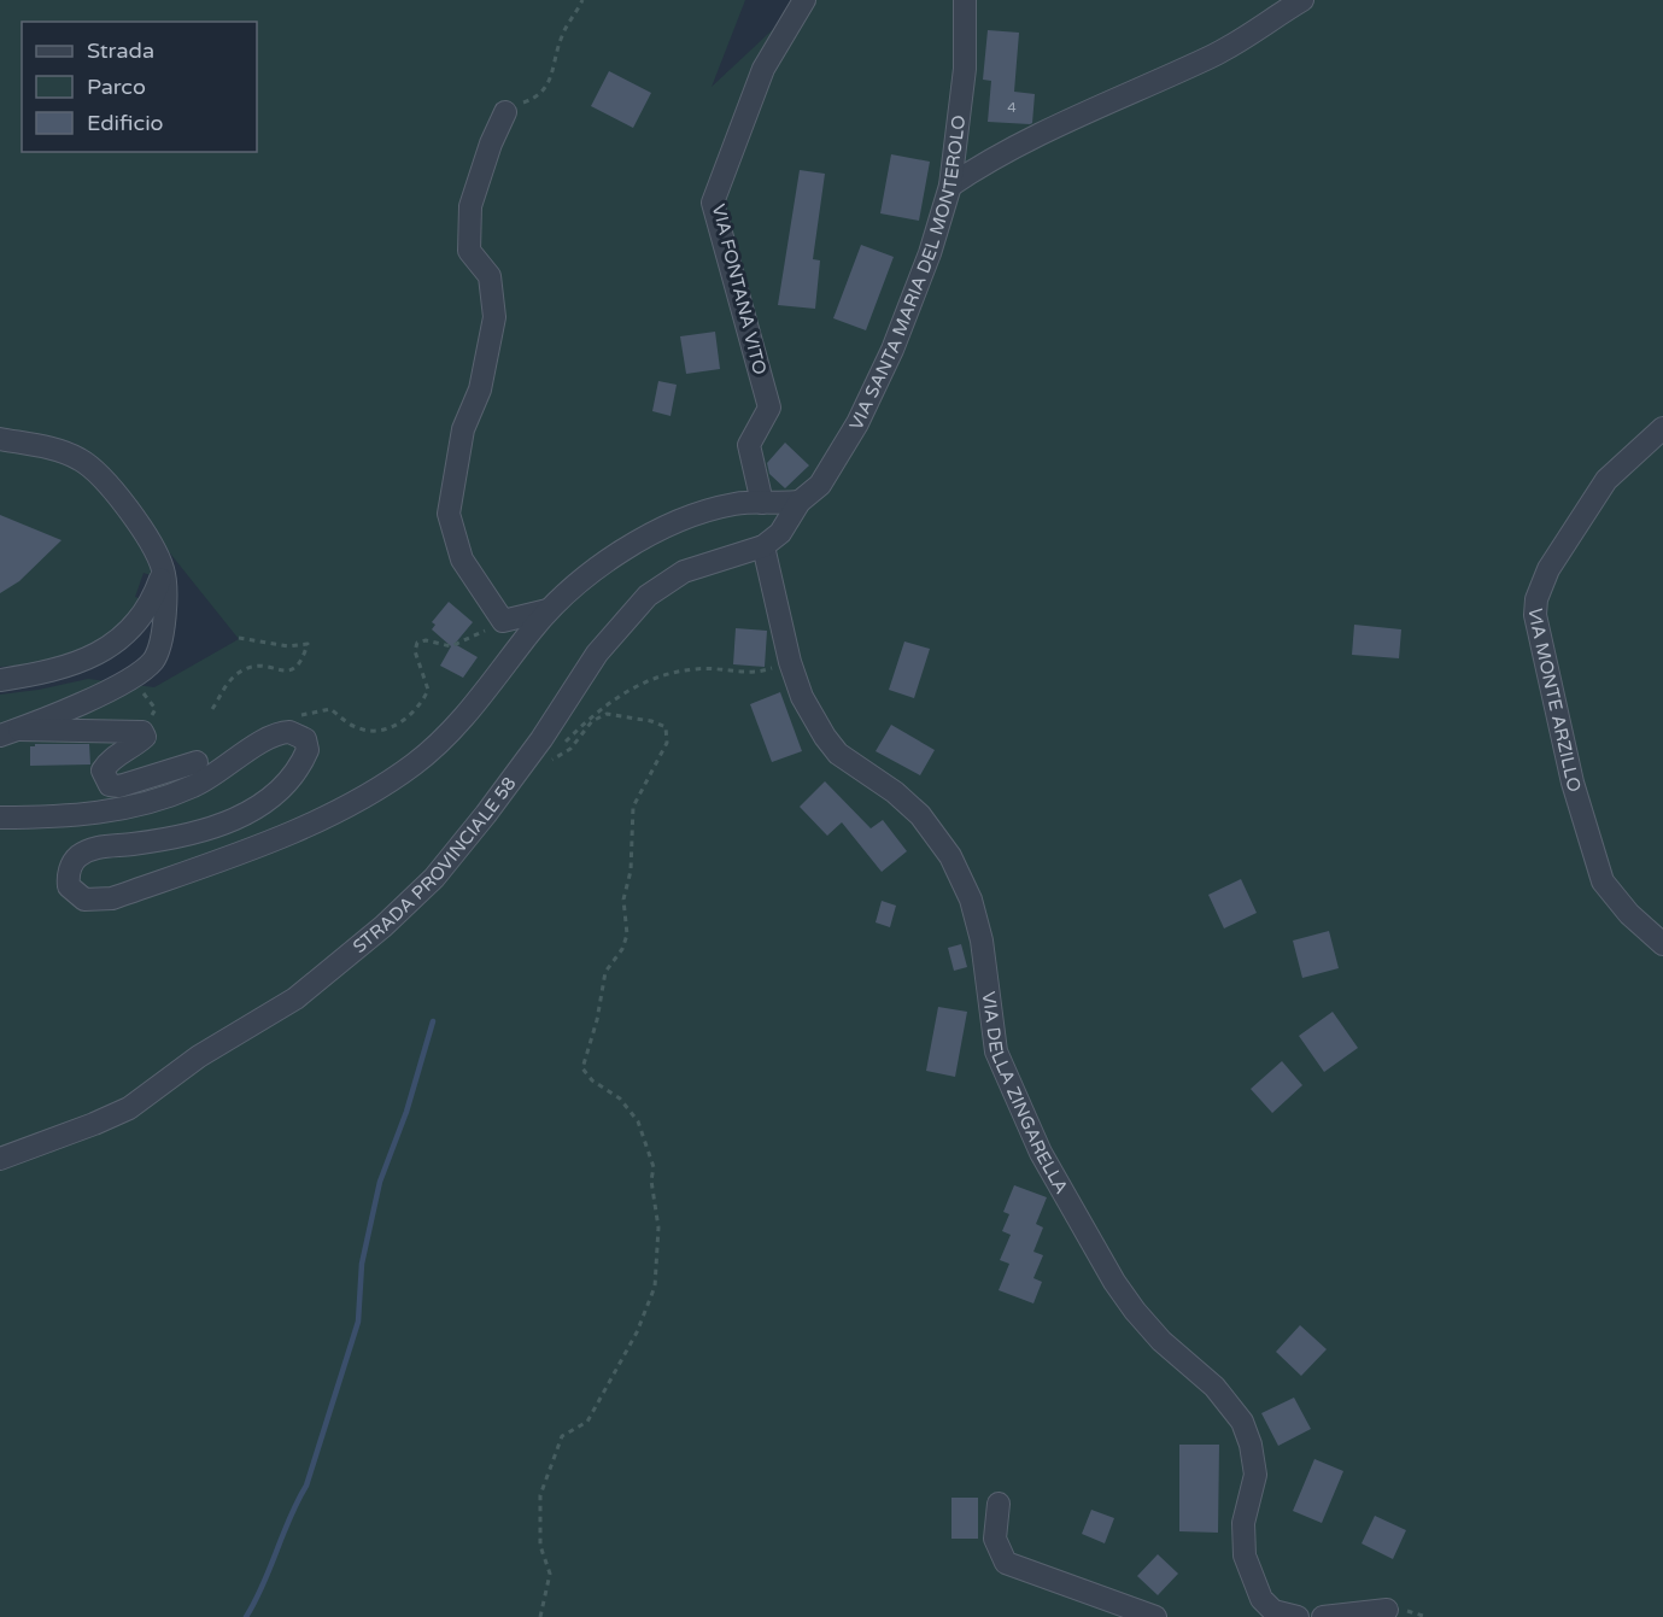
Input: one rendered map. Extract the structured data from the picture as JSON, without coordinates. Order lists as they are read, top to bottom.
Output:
{
  "streets": {
    "street": [
      "VIA SANTA MARIA DEL MONTEROLO",
      "VIA FONTANA VITO",
      "VIA MONTE ARZILLO",
      "STRADA PROVINCIALE 58",
      "VIA DELLA ZINGARELLA"
    ]
  },
  "crossings": [
    ["VIA SANTA MARIA DEL MONTEROLO", "STRADA PROVINCIALE 58"],
    ["STRADA PROVINCIALE 58", "VIA DELLA ZINGARELLA"]
  ],
  "house_numbers": ["4"],
  "legend": ["Strada", "Parco", "Edificio"]
}
